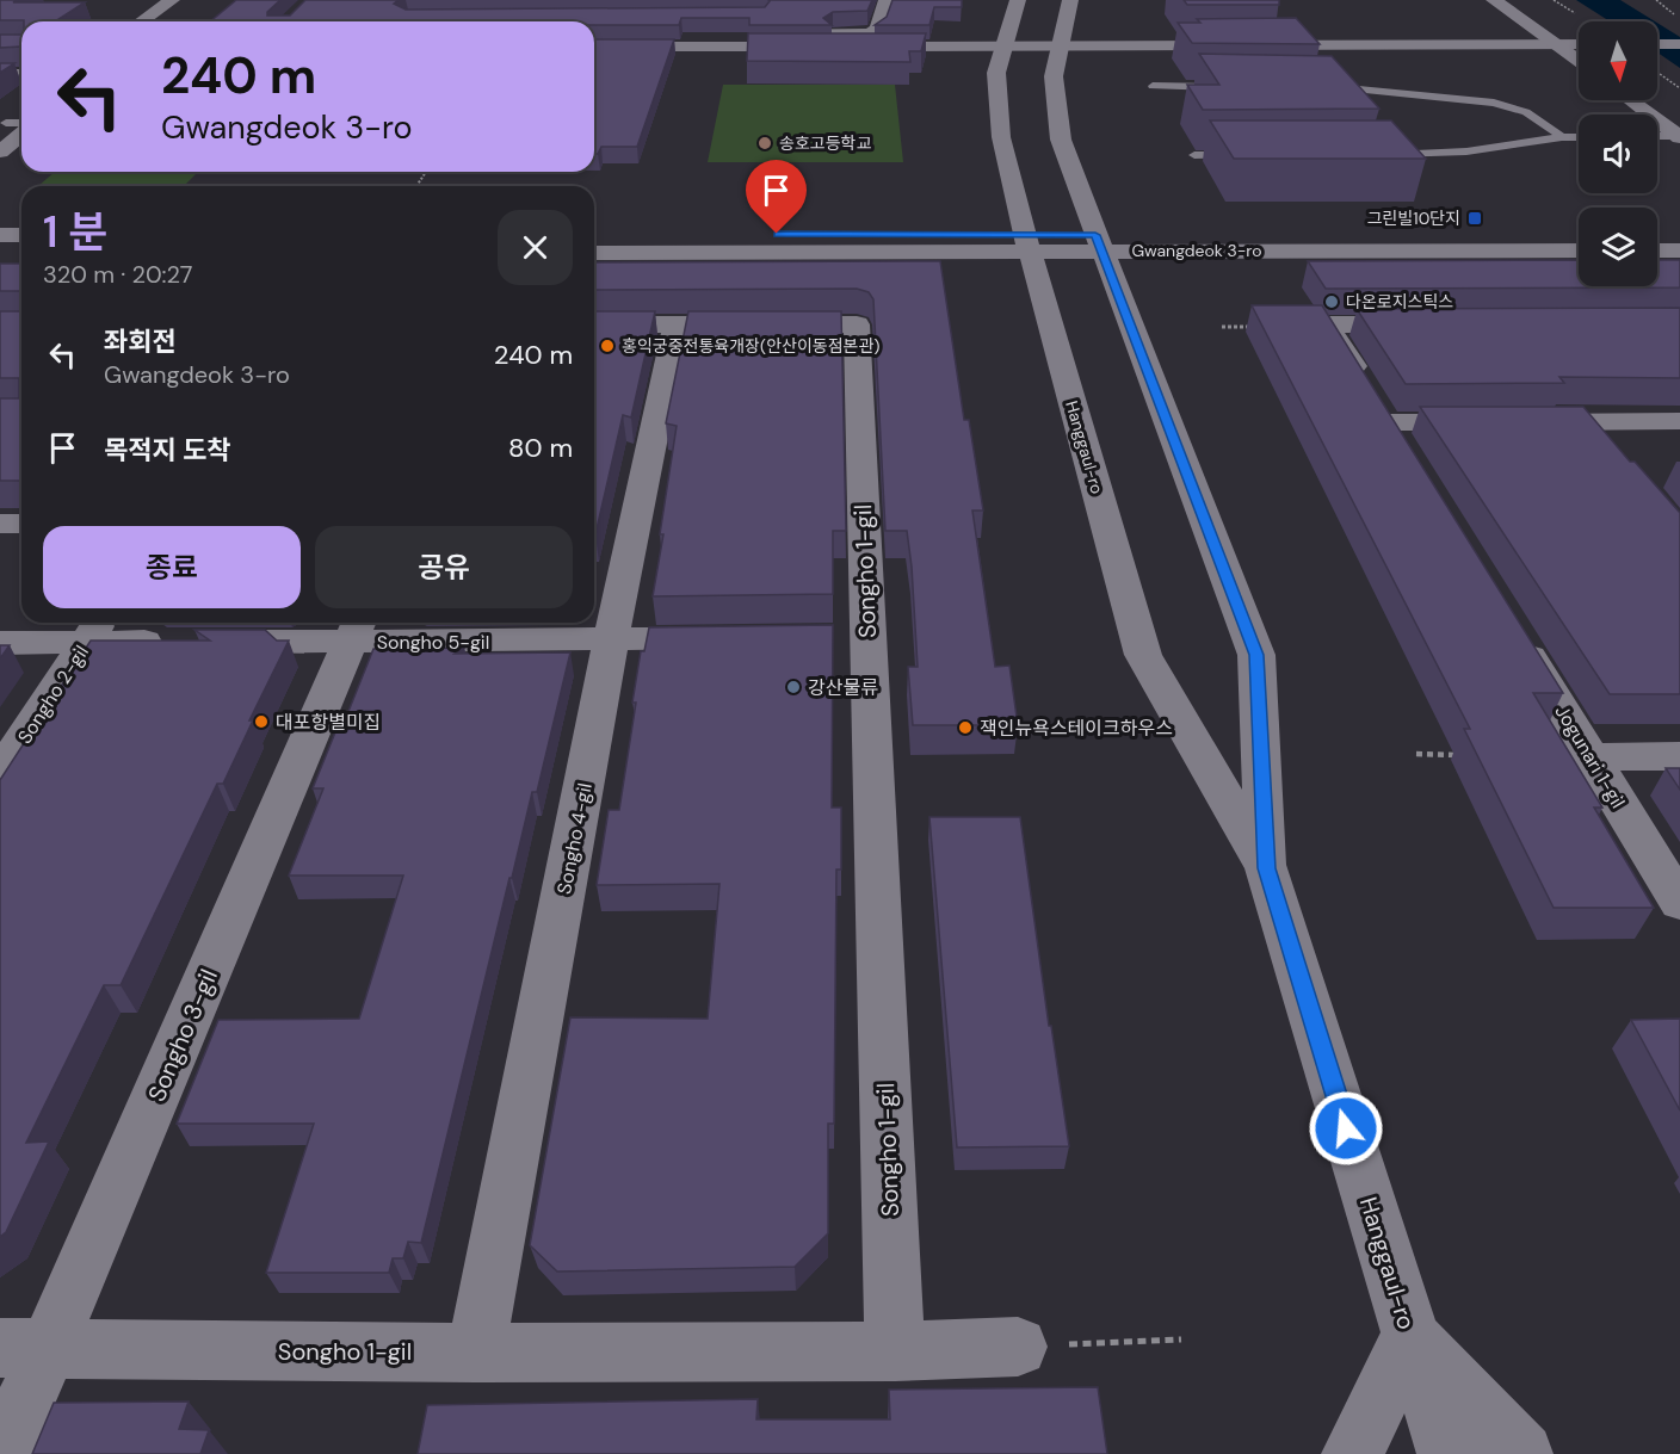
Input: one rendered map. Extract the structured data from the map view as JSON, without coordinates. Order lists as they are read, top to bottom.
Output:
{
  "streets": {
    "street": [
      "Gwangdeok 3-ro",
      "Hanggaul-ro",
      "Songho 1-gil",
      "Songho 5-gil",
      "Songho 2-gil",
      "Jogunari 1-gil",
      "Songho 4-gil",
      "Songho 3-gil"
    ]
  },
  "crossings": [
    ["Gwangdeok 3-ro", "Hanggaul-ro"],
    ["Songho 1-gil", "Songho 4-gil"],
    ["Songho 1-gil", "Songho 3-gil"],
    ["Songho 5-gil", "Songho 2-gil"],
    ["Songho 5-gil", "Songho 4-gil"],
    ["Songho 5-gil", "Songho 3-gil"]
  ],
  "places": {
    "other": [
      "송호고등학교",
      "다온로지스틱스",
      "홍익궁중전통육개장(안산이동점본관)",
      "강산물류",
      "대포항별미집",
      "잭인뉴욕스테이크하우스"
    ],
    "transit": ["그린빌10단지"]
  },
  "north": "bottom",
  "page": {
    "turn": ["240 m", "Gwangdeok 3-ro"],
    "heading": ["1 분", "320 m · 20:27"],
    "list": [
      {
        "name": "좌회전",
        "note": "Gwangdeok 3-ro",
        "value": "240 m"
      },
      {
        "name": "목적지 도착",
        "value": "80 m"
      }
    ],
    "buttons": ["종료", "공유"]
  }
}
